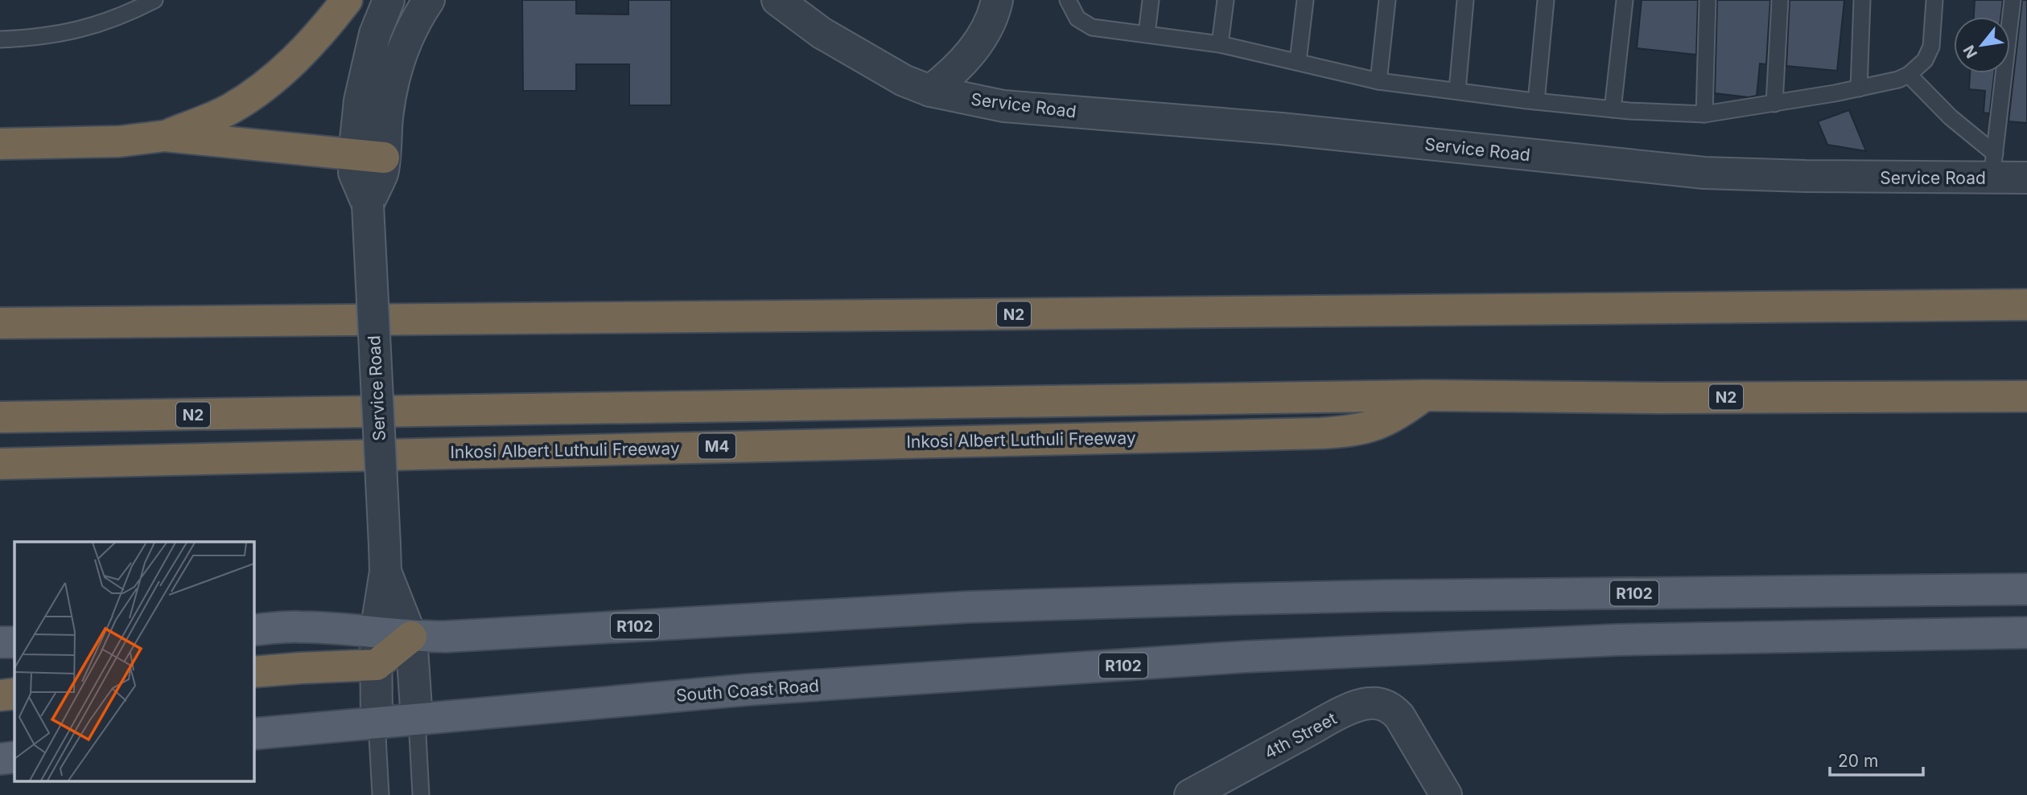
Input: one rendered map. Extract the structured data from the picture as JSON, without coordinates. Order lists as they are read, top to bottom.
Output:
{
  "streets": {
    "highway": ["N2", "Inkosi Albert Luthuli Freeway", "M4"],
    "main road": ["R102", "South Coast Road"],
    "street": ["Service Road", "4th Street"]
  },
  "crossings": [
    ["Service Road", "R102"],
    ["Service Road", "South Coast Road"],
    ["N2", "Inkosi Albert Luthuli Freeway"]
  ],
  "scale_bar": "20 m",
  "north": "bottom left"
}
